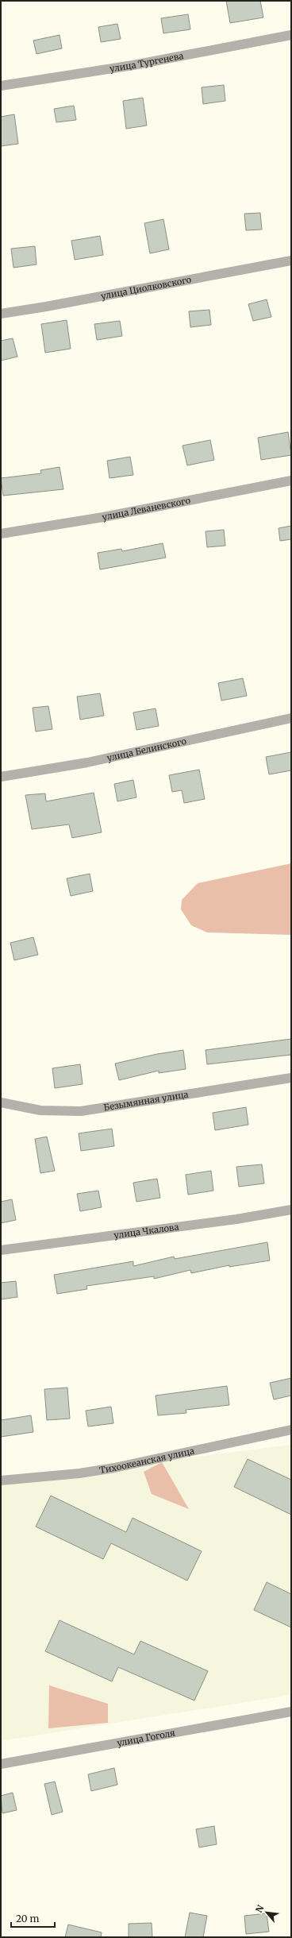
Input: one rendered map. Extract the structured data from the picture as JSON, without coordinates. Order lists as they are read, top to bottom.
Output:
{
  "streets": {
    "street": [
      "улица Тургенева",
      "улица Циолковского",
      "улица Леваневского",
      "улица Белинского",
      "Безымянная улица",
      "улица Чкалова",
      "Тихоокеанская улица",
      "улица Гоголя"
    ]
  },
  "scale_bar": "20 m",
  "north": "top left"
}
